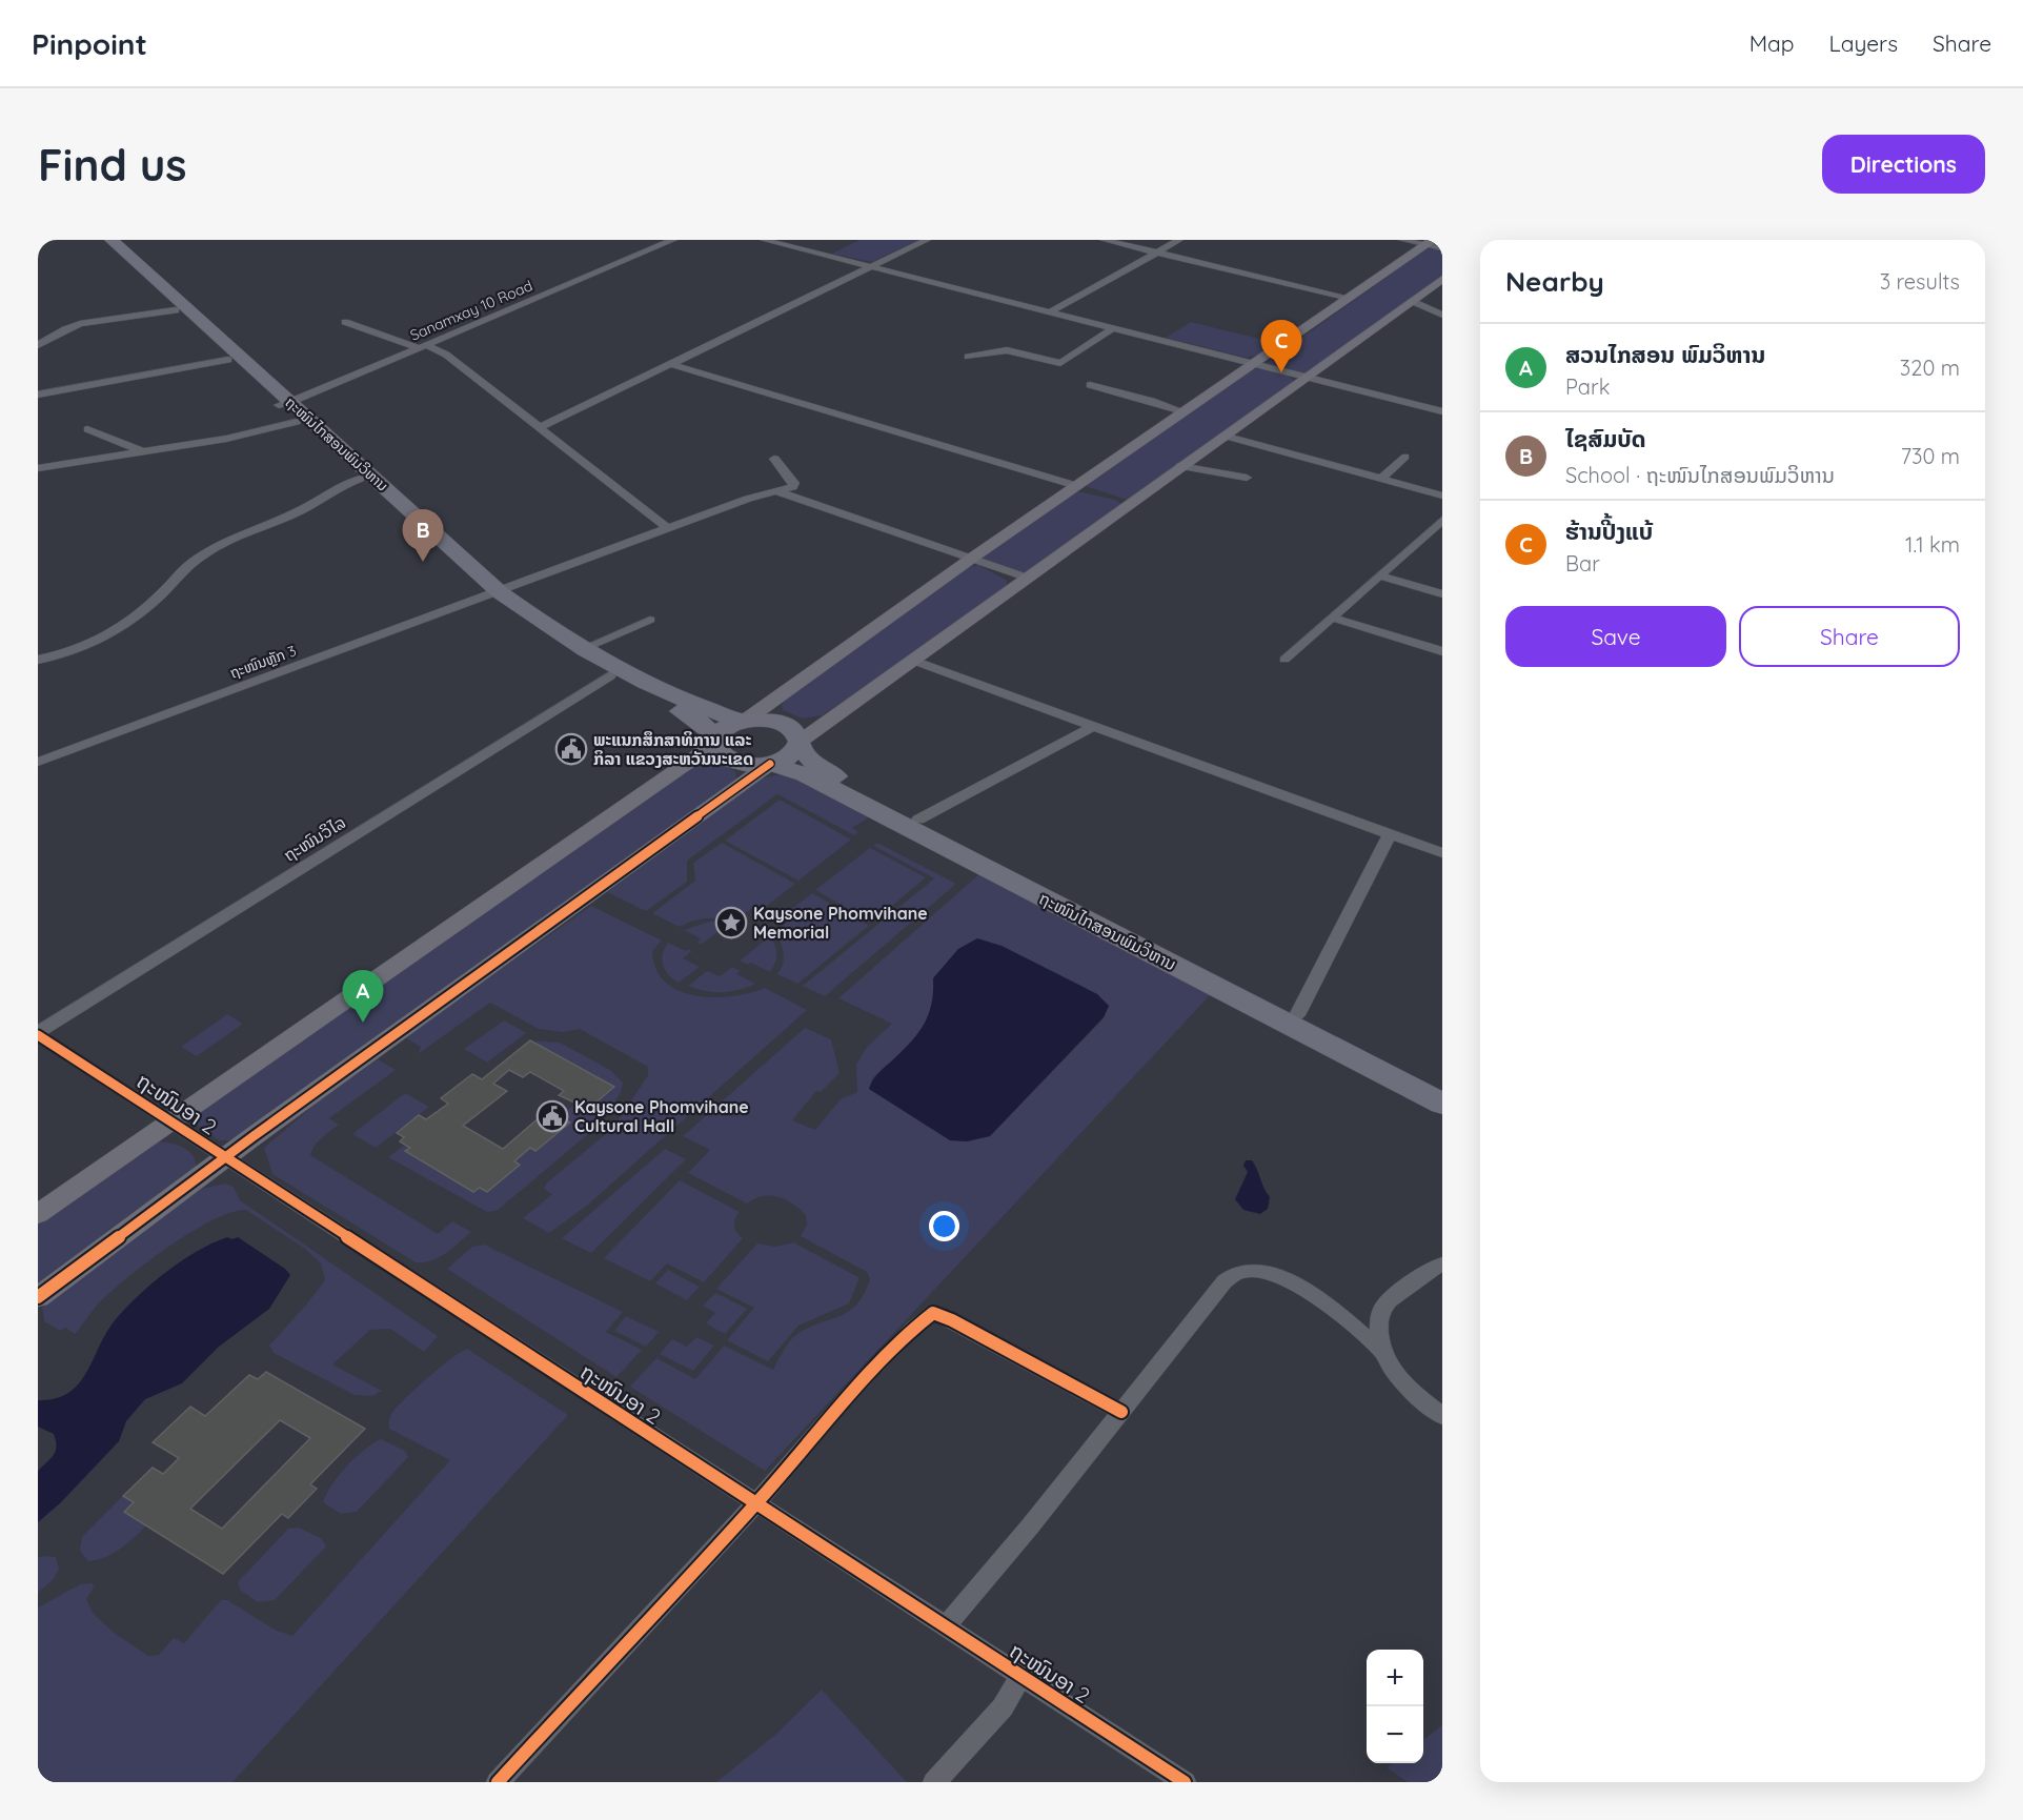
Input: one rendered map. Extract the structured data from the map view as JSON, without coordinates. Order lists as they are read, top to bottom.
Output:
{
  "streets": {
    "highway": ["ຖະໜົນໄກສອນພົມວິຫານ"],
    "street": [
      "Sanamxay 10 Road",
      "ຖະໜົນຫຼັກ 3",
      "ຖະໜົນວິໄລ",
      "ຖະໜົນອາ 2"
    ]
  },
  "crossings": [
    ["Sanamxay 10 Road", "ຖະໜົນໄກສອນພົມວິຫານ"],
    ["ຖະໜົນໄກສອນພົມວິຫານ", "ຖະໜົນຫຼັກ 3"],
    ["ຖະໜົນໄກສອນພົມວິຫານ", "ຖະໜົນວິໄລ"],
    ["ຖະໜົນວິໄລ", "ຖະໜົນອາ 2"]
  ],
  "places": {
    "public building": ["ພະແນກສຶກສາທິການ ແລະ ກິລາ ແຂວງສະຫວັນນະເຂດ", "Kaysone Phomvihane Cultural Hall"],
    "place": ["Kaysone Phomvihane Memorial"]
  },
  "page": {
    "header": "Pinpoint",
    "nav": ["Map", "Layers", "Share"],
    "buttons": [
      "Directions",
      ["Save", "Share"]
    ],
    "title": "Find us",
    "heading": ["Nearby", "3 results"],
    "pins": ["C", "B", "A"],
    "list": [
      {
        "mark": "A",
        "name": "ສວນໄກສອນ ພົມວິຫານ",
        "note": "Park",
        "value": "320 m"
      },
      {
        "mark": "B",
        "name": "ໄຊສົມບັດ",
        "note": "School · ຖະໜົນໄກສອນພົມວິຫານ",
        "value": "730 m"
      },
      {
        "mark": "C",
        "name": "ຮ້ານປີ້ງແບ້",
        "note": "Bar",
        "value": "1.1 km"
      }
    ],
    "map_buttons": ["+", "−"]
  }
}
